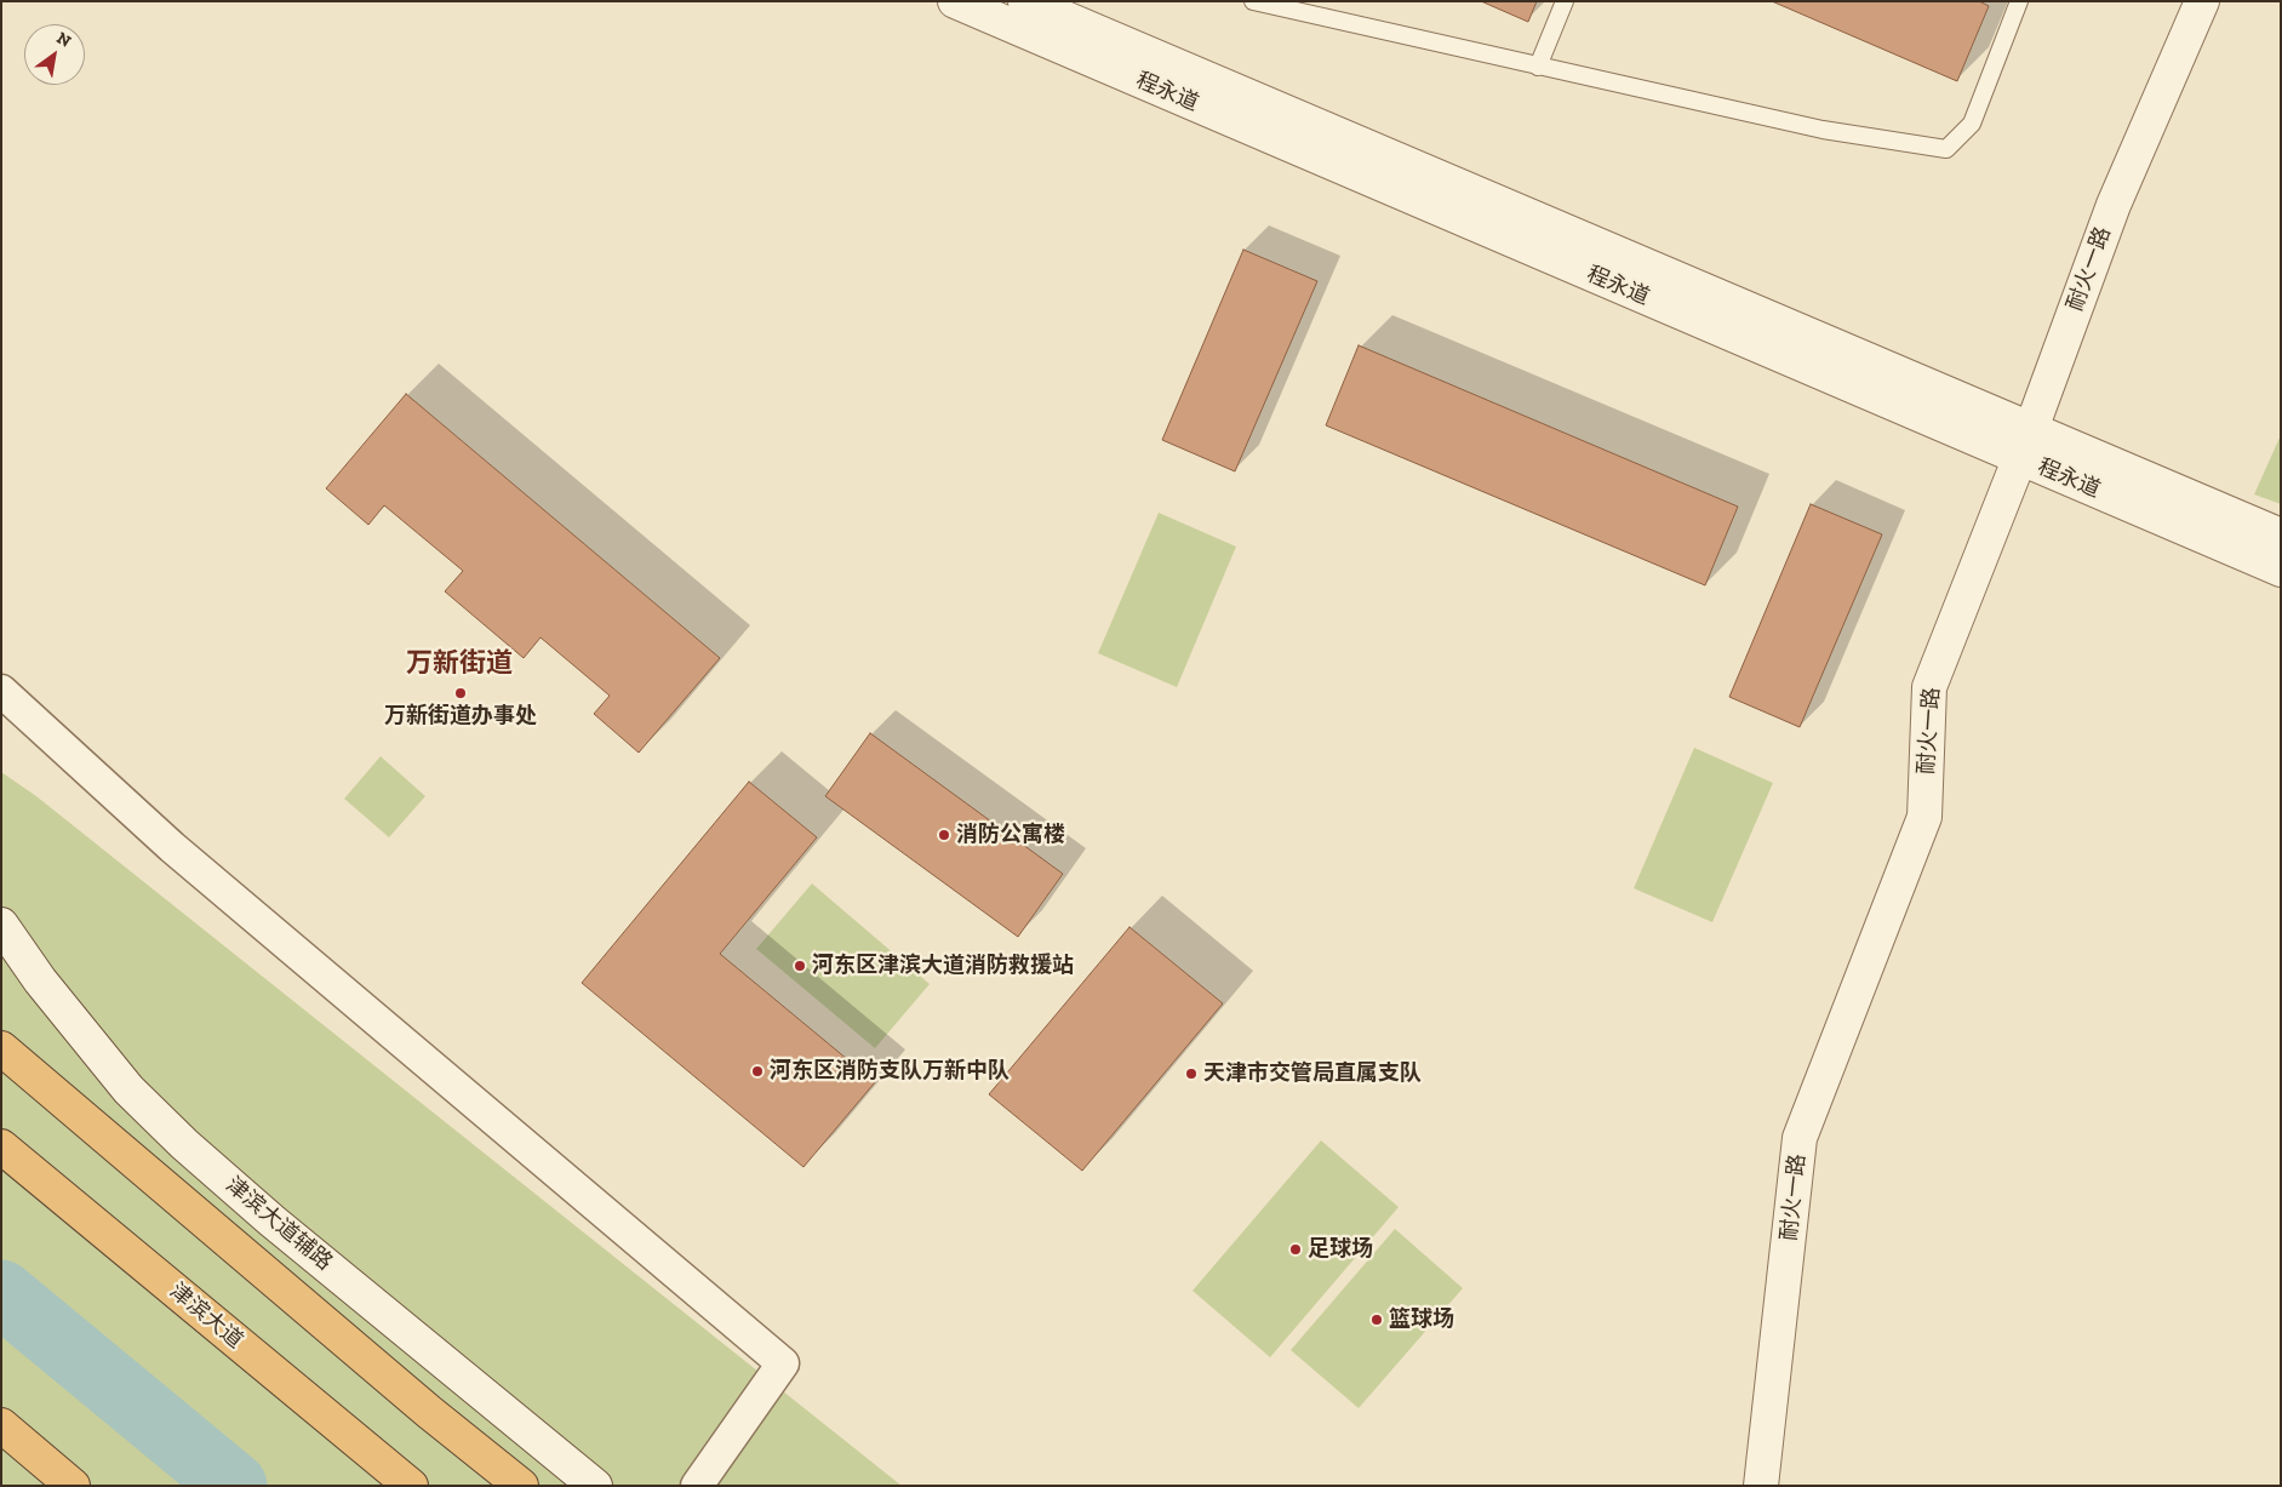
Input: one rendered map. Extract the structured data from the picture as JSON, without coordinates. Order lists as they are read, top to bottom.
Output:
{
  "streets": {
    "highway": ["津滨大道"],
    "street": ["程永道", "耐火一路", "津滨大道辅路"]
  },
  "crossings": [
    ["程永道", "耐火一路"]
  ],
  "districts": ["万新街道"],
  "places": [
    "万新街道办事处",
    "消防公寓楼",
    "河东区津滨大道消防救援站",
    "河东区消防支队万新中队",
    "天津市交管局直属支队",
    "足球场",
    "篮球场"
  ],
  "north": "top right"
}
